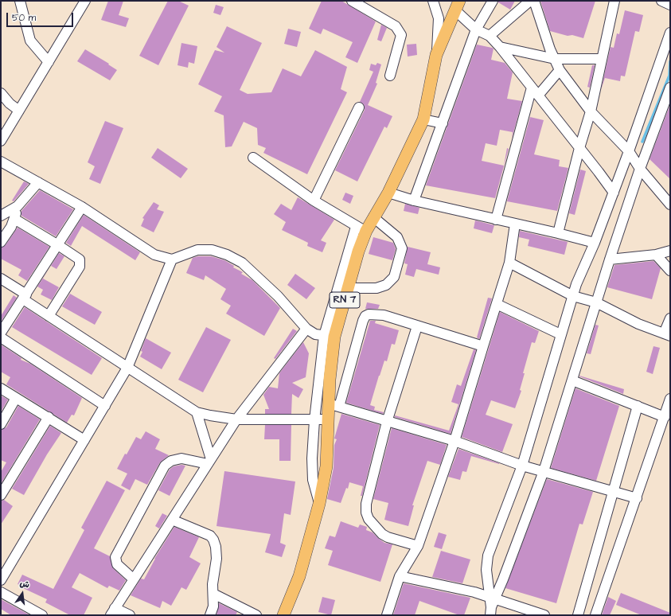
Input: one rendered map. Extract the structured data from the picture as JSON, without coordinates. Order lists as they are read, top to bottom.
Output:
{
  "streets": {
    "main road": ["RN 7"]
  },
  "scale_bar": "50 m",
  "north": "top"
}
